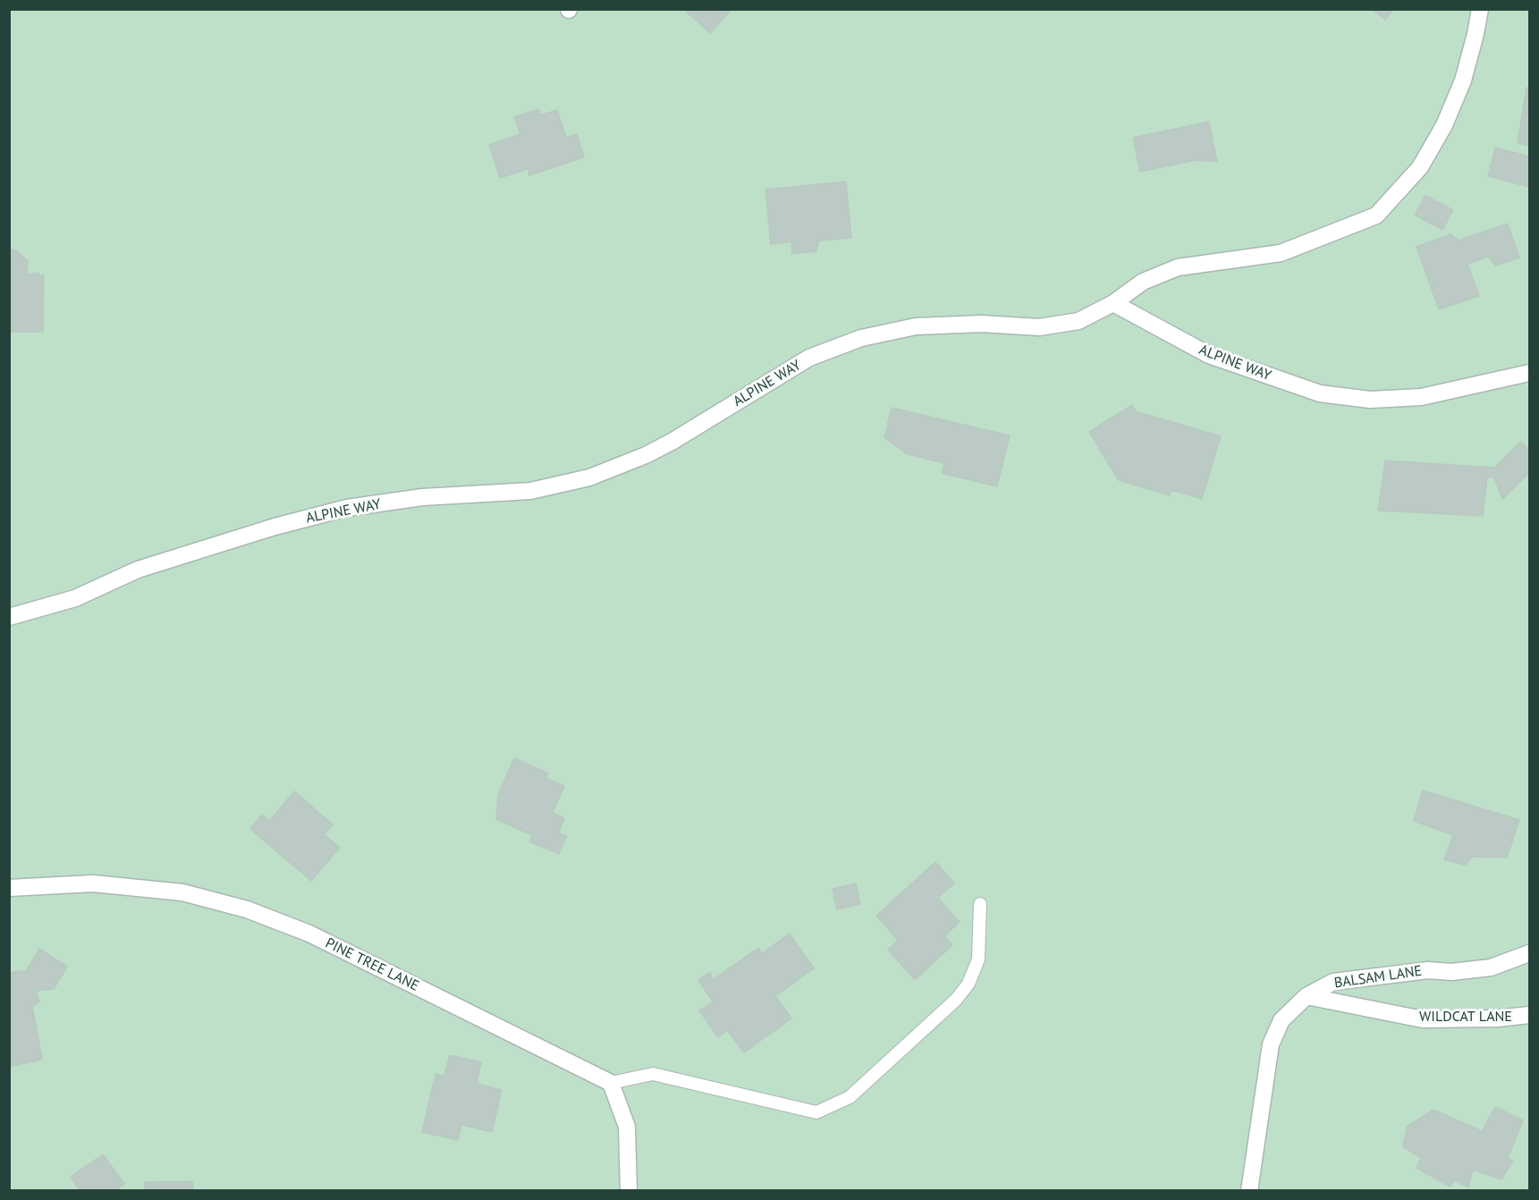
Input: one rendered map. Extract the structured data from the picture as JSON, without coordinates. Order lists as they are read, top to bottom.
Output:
{
  "streets": {
    "street": [
      "ALPINE WAY",
      "PINE TREE LANE",
      "BALSAM LANE",
      "WILDCAT LANE"
    ]
  },
  "crossings": [
    ["BALSAM LANE", "WILDCAT LANE"]
  ]
}
